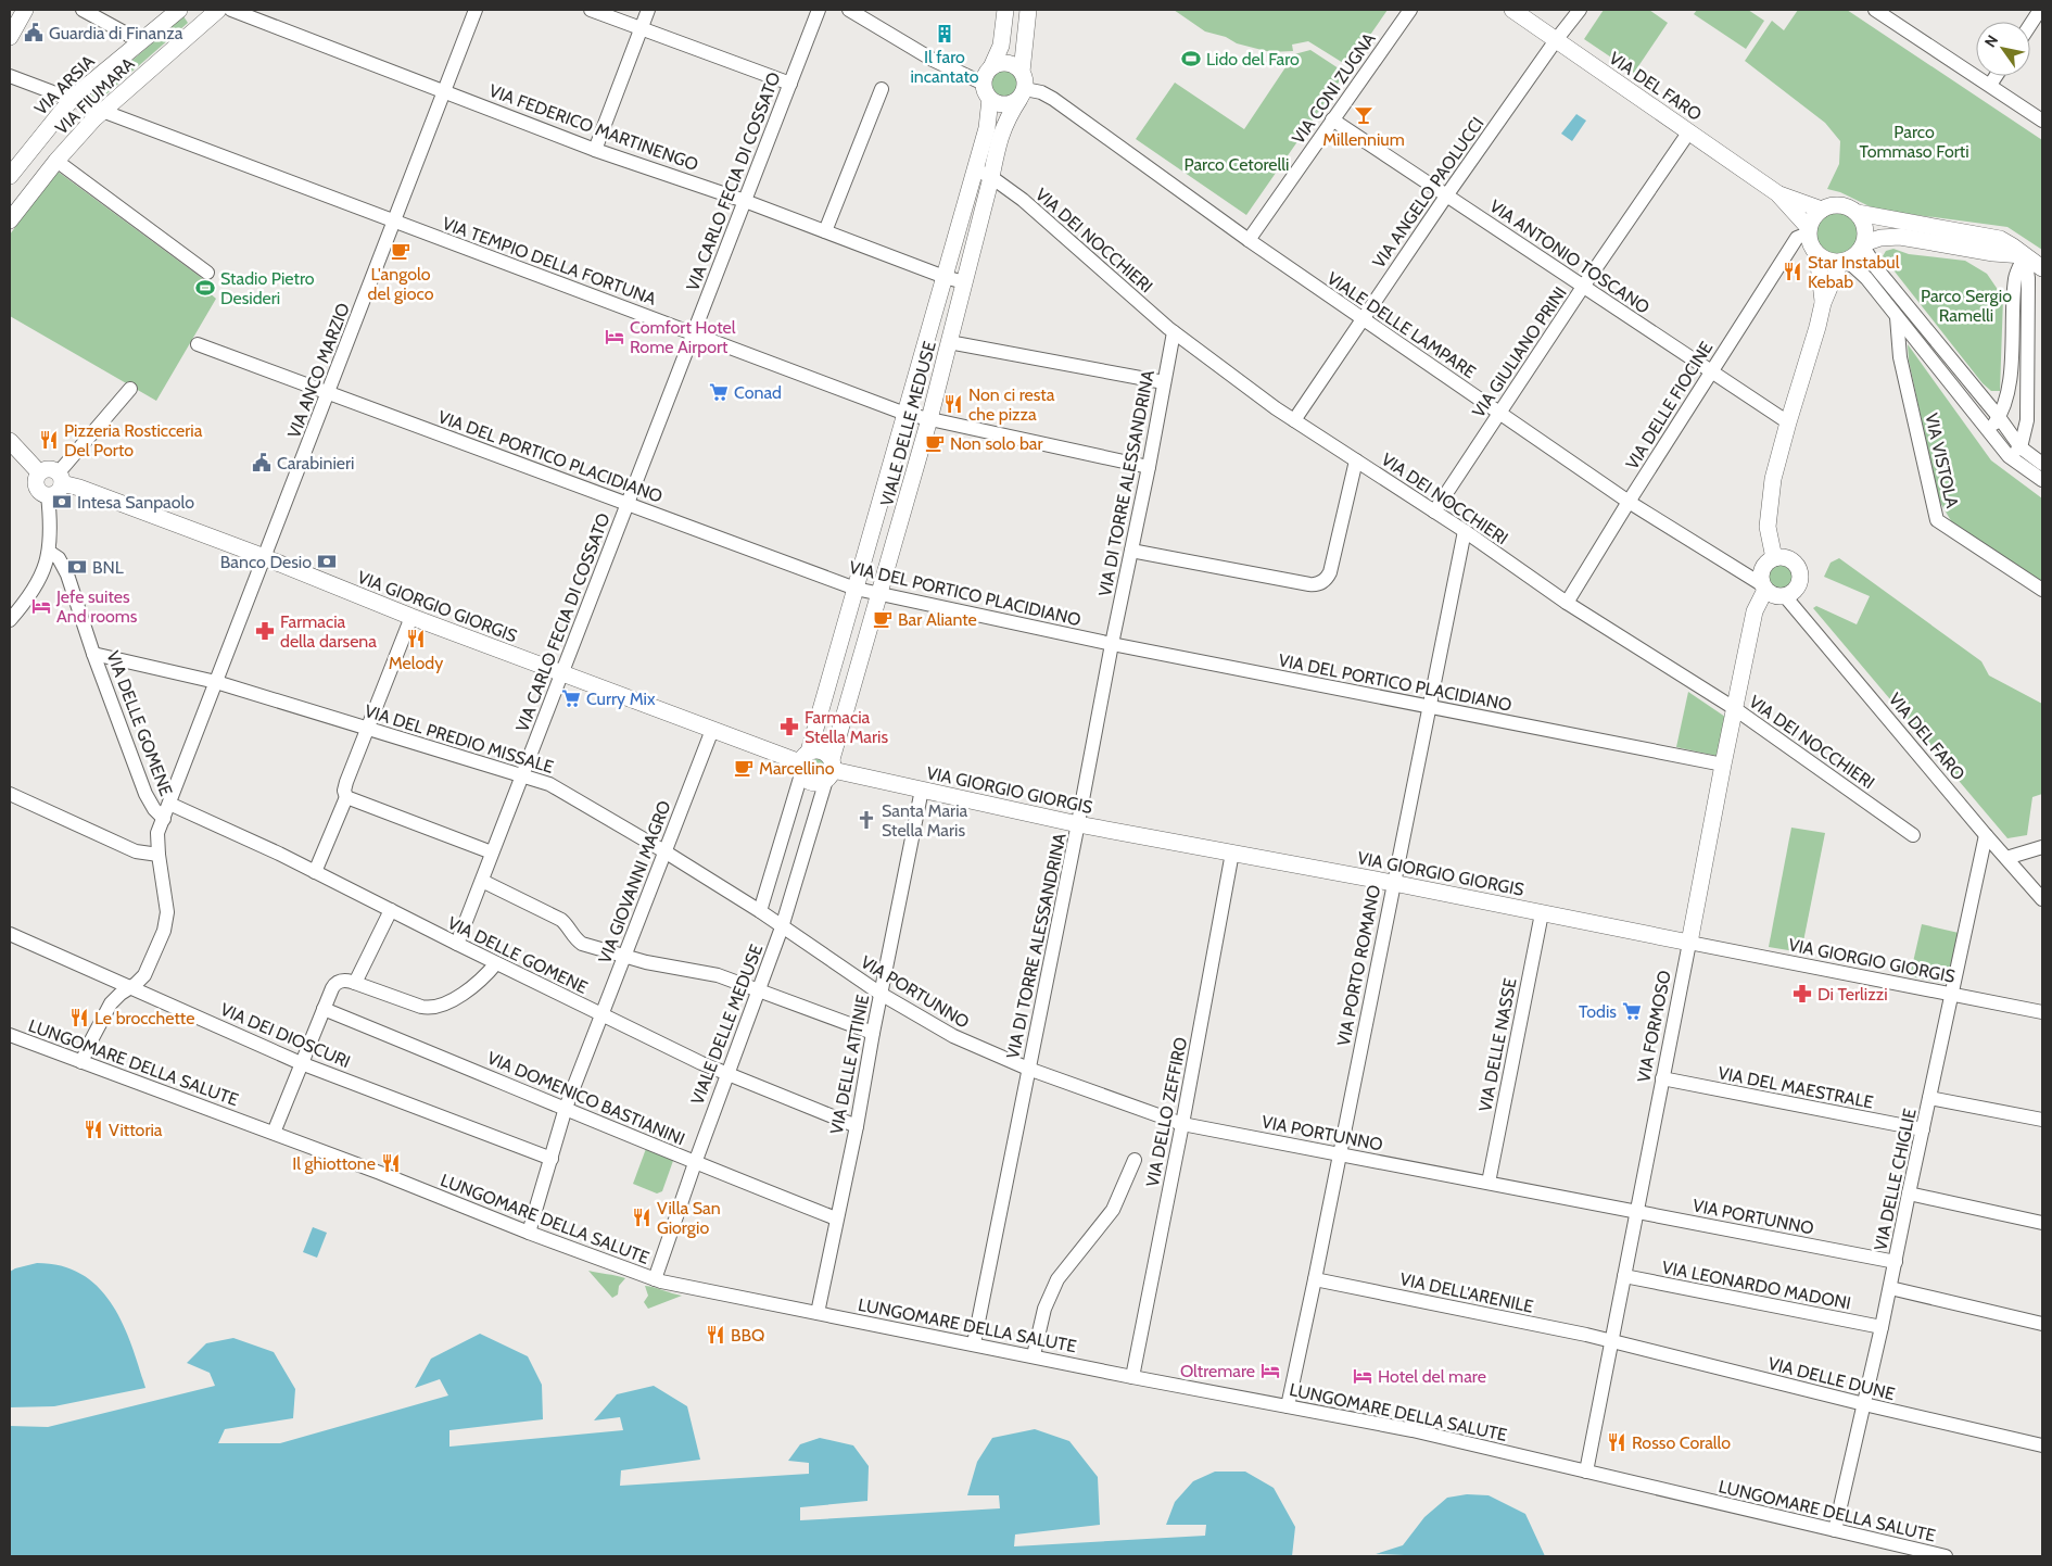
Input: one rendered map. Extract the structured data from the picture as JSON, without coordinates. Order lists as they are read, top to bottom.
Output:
{
  "streets": {
    "street": [
      "VIA ARSIA",
      "VIA DEL FARO",
      "VIA CONI ZUGNA",
      "VIA FIUMARA",
      "VIA FEDERICO MARTINENGO",
      "VIA CARLO FECIA DI COSSATO",
      "VIA ANGELO PAOLUCCI",
      "VIA DEI NOCCHIERI",
      "VIA ANTONIO TOSCANO",
      "VIA TEMPIO DELLA FORTUNA",
      "VIALE DELLE LAMPARE",
      "VIA GIULIANO PRINI",
      "VIA ANCO MARZIO",
      "VIA DELLE FIOCINE",
      "VIALE DELLE MEDUSE",
      "VIA DEL PORTICO PLACIDIANO",
      "VIA VISTOLA",
      "VIA DI TORRE ALESSANDRINA",
      "VIA GIORGIO GIORGIS",
      "VIA DELLE GOMENE",
      "VIA DEL PREDIO MISSALE",
      "VIA GIOVANNI MAGRO",
      "VIA PORTO ROMANO",
      "VIA PORTUNNO",
      "VIA FORMOSO",
      "VIA DEI DIOSCURI",
      "VIA DELLE NASSE",
      "LUNGOMARE DELLA SALUTE",
      "VIA DELLE ATTINIE",
      "VIA DEL MAESTRALE",
      "VIA DOMENICO BASTIANINI",
      "VIA DELLO ZEFFIRO",
      "VIA DELLE CHIGLIE",
      "VIA LEONARDO MADONI",
      "VIA DELL'ARENILE",
      "VIA DELLE DUNE"
    ]
  },
  "crossings": [
    ["VIA ARSIA", "VIA TEMPIO DELLA FORTUNA"],
    ["VIA DEL FARO", "VIA ANGELO PAOLUCCI"],
    ["VIA DEL FARO", "VIALE DELLE LAMPARE"],
    ["VIA DEL FARO", "VIA GIULIANO PRINI"],
    ["VIA DEL FARO", "VIA DELLE FIOCINE"],
    ["VIA DEL FARO", "VIA FORMOSO"],
    ["VIA DEL FARO", "VIA DELLE CHIGLIE"],
    ["VIA CONI ZUGNA", "VIA ANTONIO TOSCANO"],
    ["VIA CONI ZUGNA", "VIALE DELLE LAMPARE"],
    ["VIA FIUMARA", "VIA TEMPIO DELLA FORTUNA"],
    ["VIA FEDERICO MARTINENGO", "VIA CARLO FECIA DI COSSATO"],
    ["VIA FEDERICO MARTINENGO", "VIA ANCO MARZIO"],
    ["VIA FEDERICO MARTINENGO", "VIALE DELLE MEDUSE"],
    ["VIA CARLO FECIA DI COSSATO", "VIA TEMPIO DELLA FORTUNA"],
    ["VIA CARLO FECIA DI COSSATO", "VIA DEL PORTICO PLACIDIANO"],
    ["VIA CARLO FECIA DI COSSATO", "VIA GIORGIO GIORGIS"],
    ["VIA CARLO FECIA DI COSSATO", "VIA DELLE GOMENE"],
    ["VIA CARLO FECIA DI COSSATO", "VIA DEL PREDIO MISSALE"],
    ["VIA ANGELO PAOLUCCI", "VIA DEI NOCCHIERI"],
    ["VIA ANGELO PAOLUCCI", "VIA ANTONIO TOSCANO"],
    ["VIA ANGELO PAOLUCCI", "VIALE DELLE LAMPARE"],
    ["VIA DEI NOCCHIERI", "VIA GIULIANO PRINI"],
    ["VIA DEI NOCCHIERI", "VIA DELLE FIOCINE"],
    ["VIA DEI NOCCHIERI", "VIALE DELLE MEDUSE"],
    ["VIA DEI NOCCHIERI", "VIA DI TORRE ALESSANDRINA"],
    ["VIA DEI NOCCHIERI", "VIA PORTO ROMANO"],
    ["VIA DEI NOCCHIERI", "VIA FORMOSO"],
    ["VIA ANTONIO TOSCANO", "VIA GIULIANO PRINI"],
    ["VIA ANTONIO TOSCANO", "VIA DELLE FIOCINE"],
    ["VIA TEMPIO DELLA FORTUNA", "VIA ANCO MARZIO"],
    ["VIA TEMPIO DELLA FORTUNA", "VIALE DELLE MEDUSE"],
    ["VIA TEMPIO DELLA FORTUNA", "VIA DI TORRE ALESSANDRINA"],
    ["VIALE DELLE LAMPARE", "VIA GIULIANO PRINI"],
    ["VIALE DELLE LAMPARE", "VIA DELLE FIOCINE"],
    ["VIALE DELLE LAMPARE", "VIALE DELLE MEDUSE"],
    ["VIALE DELLE LAMPARE", "VIA FORMOSO"],
    ["VIA ANCO MARZIO", "VIA DEL PORTICO PLACIDIANO"],
    ["VIA ANCO MARZIO", "VIA GIORGIO GIORGIS"],
    ["VIA ANCO MARZIO", "VIA DELLE GOMENE"],
    ["VIA ANCO MARZIO", "VIA DEL PREDIO MISSALE"],
    ["VIALE DELLE MEDUSE", "VIA DEL PORTICO PLACIDIANO"],
    ["VIALE DELLE MEDUSE", "VIA GIORGIO GIORGIS"],
    ["VIALE DELLE MEDUSE", "VIA DELLE GOMENE"],
    ["VIALE DELLE MEDUSE", "VIA DEL PREDIO MISSALE"],
    ["VIALE DELLE MEDUSE", "VIA PORTUNNO"],
    ["VIALE DELLE MEDUSE", "LUNGOMARE DELLA SALUTE"],
    ["VIALE DELLE MEDUSE", "VIA DOMENICO BASTIANINI"],
    ["VIA DEL PORTICO PLACIDIANO", "VIA DI TORRE ALESSANDRINA"],
    ["VIA DEL PORTICO PLACIDIANO", "VIA PORTO ROMANO"],
    ["VIA DEL PORTICO PLACIDIANO", "VIA FORMOSO"],
    ["VIA DI TORRE ALESSANDRINA", "VIA GIORGIO GIORGIS"],
    ["VIA DI TORRE ALESSANDRINA", "VIA PORTUNNO"],
    ["VIA DI TORRE ALESSANDRINA", "LUNGOMARE DELLA SALUTE"],
    ["VIA GIORGIO GIORGIS", "VIA GIOVANNI MAGRO"],
    ["VIA GIORGIO GIORGIS", "VIA PORTO ROMANO"],
    ["VIA GIORGIO GIORGIS", "VIA FORMOSO"],
    ["VIA GIORGIO GIORGIS", "VIA DELLE NASSE"],
    ["VIA GIORGIO GIORGIS", "VIA DELLE ATTINIE"],
    ["VIA GIORGIO GIORGIS", "VIA DELLO ZEFFIRO"],
    ["VIA GIORGIO GIORGIS", "VIA DELLE CHIGLIE"],
    ["VIA DELLE GOMENE", "VIA DEL PREDIO MISSALE"],
    ["VIA DELLE GOMENE", "VIA GIOVANNI MAGRO"],
    ["VIA DELLE GOMENE", "VIA DELLE ATTINIE"],
    ["VIA DEL PREDIO MISSALE", "VIA GIOVANNI MAGRO"],
    ["VIA DEL PREDIO MISSALE", "VIA PORTUNNO"],
    ["VIA GIOVANNI MAGRO", "VIA DEI DIOSCURI"],
    ["VIA GIOVANNI MAGRO", "LUNGOMARE DELLA SALUTE"],
    ["VIA GIOVANNI MAGRO", "VIA DOMENICO BASTIANINI"],
    ["VIA PORTO ROMANO", "VIA PORTUNNO"],
    ["VIA PORTO ROMANO", "LUNGOMARE DELLA SALUTE"],
    ["VIA PORTO ROMANO", "VIA DELL'ARENILE"],
    ["VIA PORTUNNO", "VIA FORMOSO"],
    ["VIA PORTUNNO", "VIA DELLE NASSE"],
    ["VIA PORTUNNO", "VIA DELLE ATTINIE"],
    ["VIA PORTUNNO", "VIA DELLO ZEFFIRO"],
    ["VIA PORTUNNO", "VIA DELLE CHIGLIE"],
    ["VIA FORMOSO", "LUNGOMARE DELLA SALUTE"],
    ["VIA FORMOSO", "VIA DEL MAESTRALE"],
    ["VIA FORMOSO", "VIA LEONARDO MADONI"],
    ["VIA FORMOSO", "VIA DELL'ARENILE"],
    ["VIA FORMOSO", "VIA DELLE DUNE"],
    ["LUNGOMARE DELLA SALUTE", "VIA DELLE ATTINIE"],
    ["LUNGOMARE DELLA SALUTE", "VIA DELLO ZEFFIRO"],
    ["LUNGOMARE DELLA SALUTE", "VIA DELLE CHIGLIE"],
    ["VIA DELLE ATTINIE", "VIA DOMENICO BASTIANINI"],
    ["VIA DEL MAESTRALE", "VIA DELLE CHIGLIE"],
    ["VIA DELLE CHIGLIE", "VIA LEONARDO MADONI"],
    ["VIA DELLE CHIGLIE", "VIA DELLE DUNE"],
    ["VIA DELL'ARENILE", "VIA DELLE DUNE"]
  ],
  "parks": ["Parco Tommaso Forti", "Parco Cetorelli", "Parco Sergio Ramelli"],
  "places": {
    "public building": ["Guardia di Finanza", "Carabinieri"],
    "building": ["Il faro incantato"],
    "sports": ["Lido del Faro", "Stadio Pietro Desideri"],
    "bar": ["Millennium"],
    "cafe": [
      "L'angolo del gioco",
      "Non solo bar",
      "Bar Aliante",
      "Marcellino"
    ],
    "restaurant": [
      "Star Instabul Kebab",
      "Non ci resta che pizza",
      "Pizzeria Rosticceria Del Porto",
      "Melody",
      "Le brocchette",
      "Vittoria",
      "Il ghiottone",
      "Villa San Giorgio",
      "BBQ",
      "Rosso Corallo"
    ],
    "hotel": [
      "Comfort Hotel Rome Airport",
      "Jefe suites And rooms",
      "Oltremare",
      "Hotel del mare"
    ],
    "supermarket": ["Conad", "Curry Mix", "Todis"],
    "bank": ["Intesa Sanpaolo", "Banco Desio", "BNL"],
    "pharmacy": ["Farmacia della darsena", "Farmacia Stella Maris", "Di Terlizzi"],
    "church": ["Santa Maria Stella Maris"]
  },
  "north": "top left"
}
